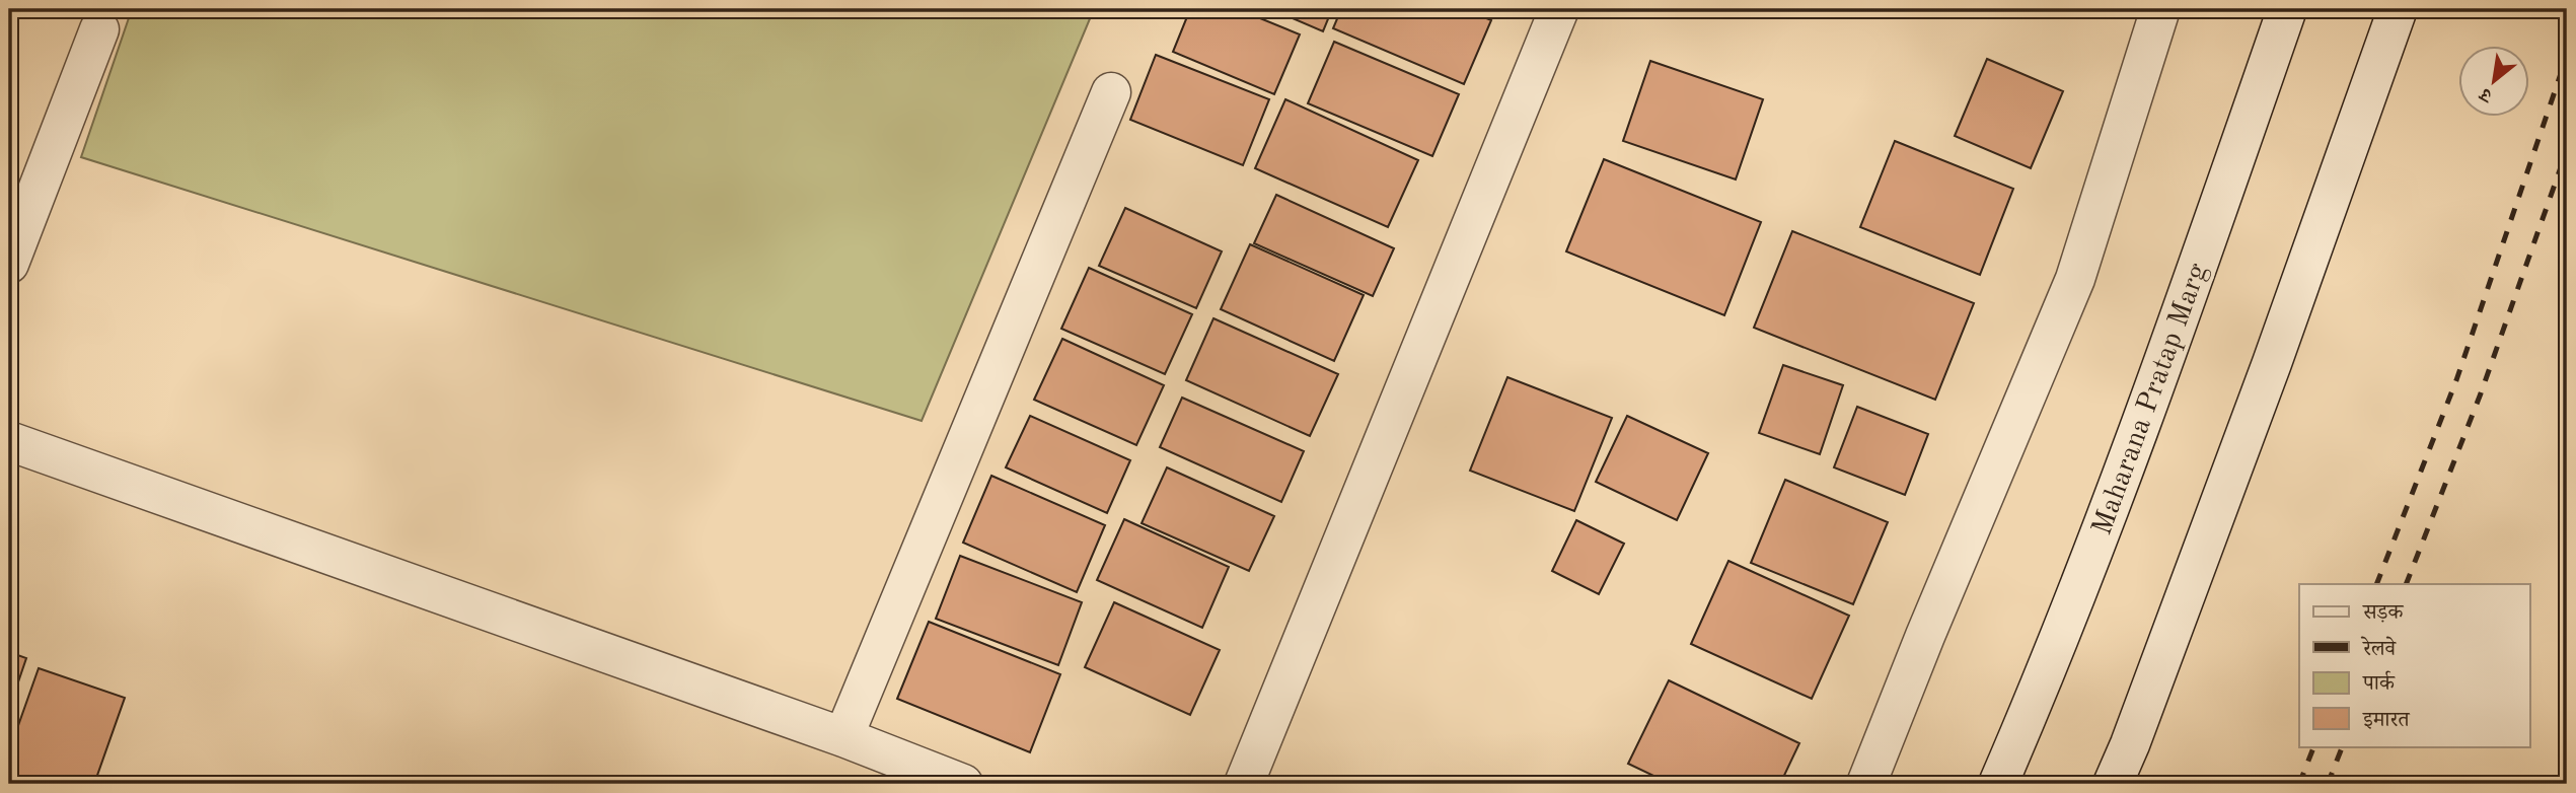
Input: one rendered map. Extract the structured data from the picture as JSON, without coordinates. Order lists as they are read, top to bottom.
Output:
{
  "streets": {
    "street": ["Maharana Pratap Marg"]
  },
  "legend": [
    "सड़क",
    "रेलवे",
    "पार्क",
    "इमारत"
  ],
  "north": "bottom left"
}
